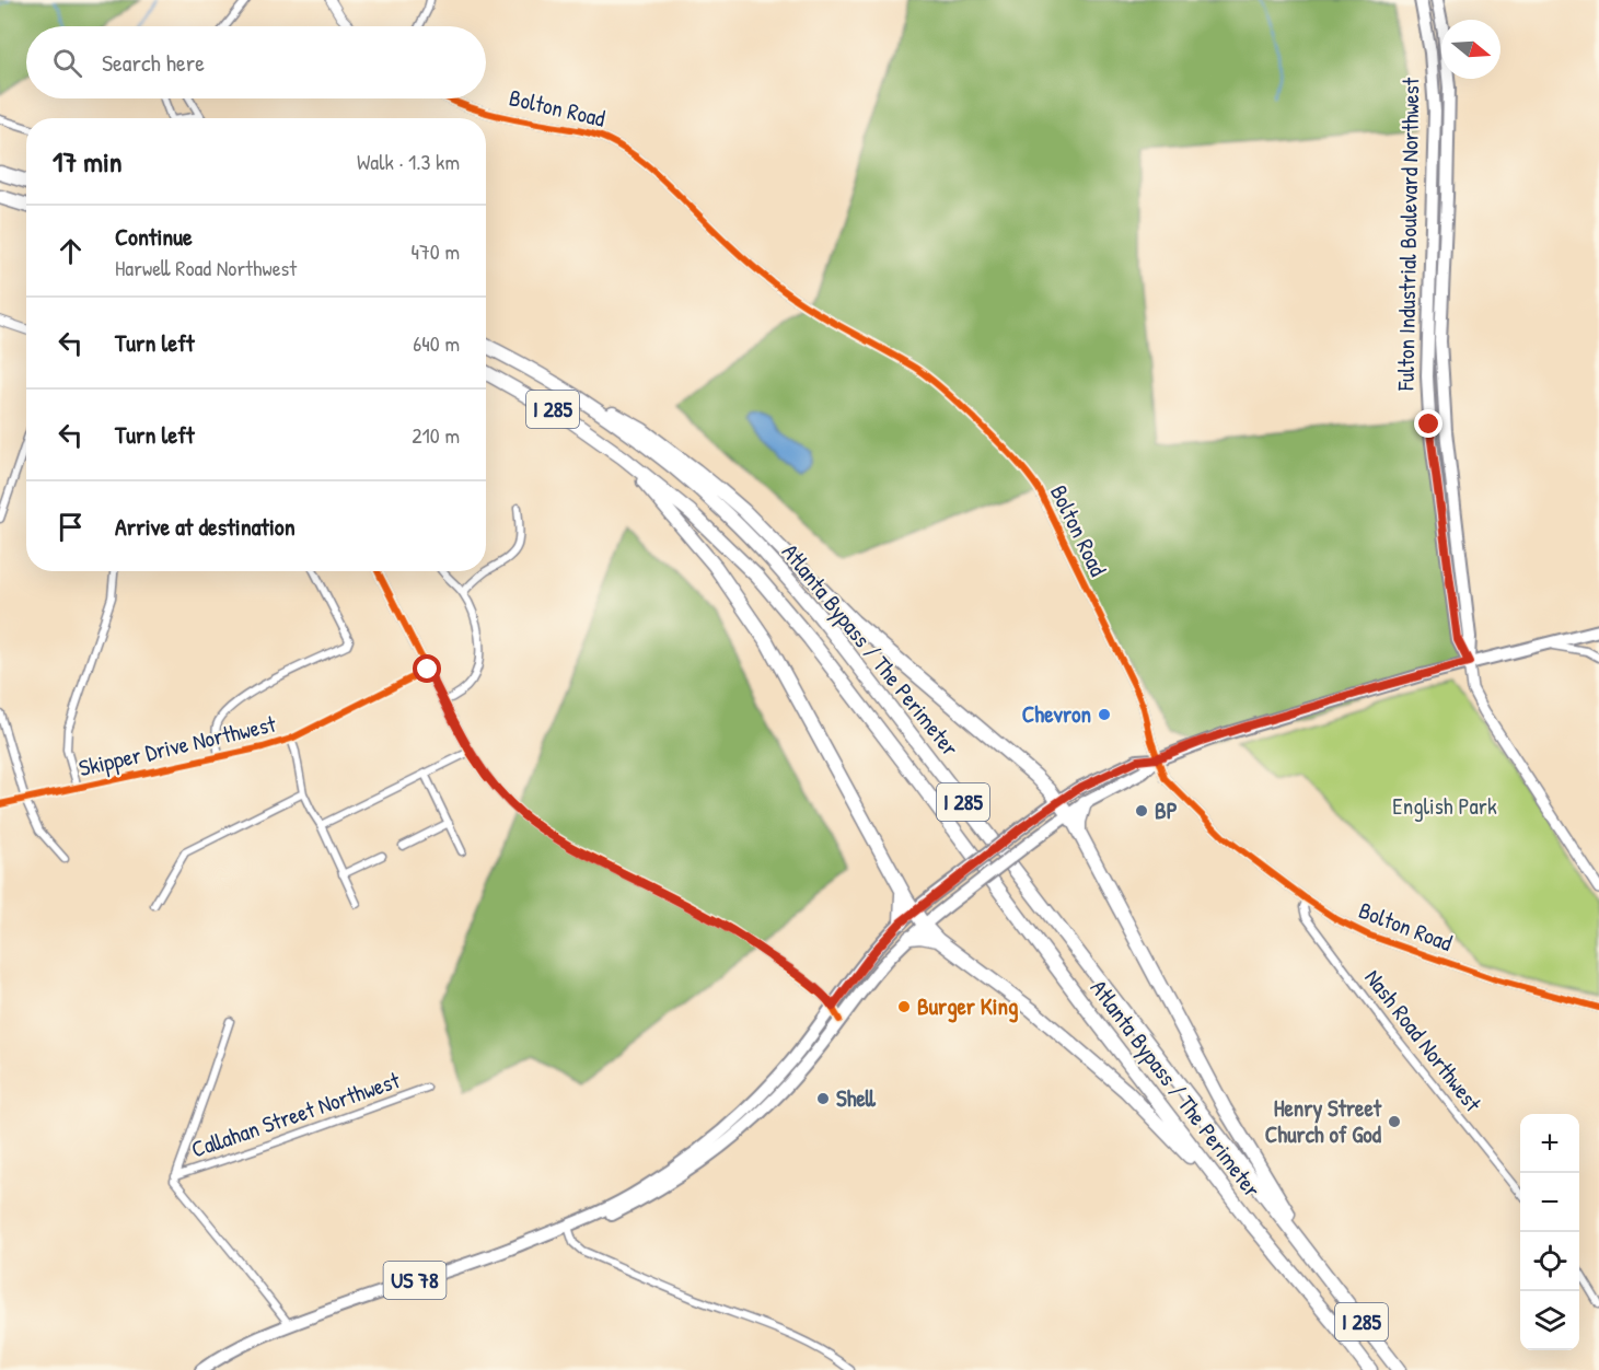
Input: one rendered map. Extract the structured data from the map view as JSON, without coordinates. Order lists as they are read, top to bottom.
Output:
{
  "streets": {
    "highway": ["I 285", "Atlanta Bypass / The Perimeter"],
    "main road": ["Fulton Industrial Boulevard Northwest", "US 78"],
    "street": [
      "Bolton Road",
      "Skipper Drive Northwest",
      "Nash Road Northwest",
      "Callahan Street Northwest"
    ]
  },
  "crossings": [
    ["Bolton Road", "Nash Road Northwest"],
    ["Bolton Road", "US 78"],
    ["Fulton Industrial Boulevard Northwest", "US 78"]
  ],
  "parks": ["English Park"],
  "places": [
    "Chevron",
    "BP",
    "Burger King",
    "Shell",
    "Henry Street Church of God"
  ],
  "north": "right",
  "page": {
    "search": "Search here",
    "heading": ["17 min", "Walk · 1.3 km"],
    "list": [
      ["Continue", "Harwell Road Northwest", "470 m"],
      ["Turn left", "640 m"],
      ["Turn left", "210 m"],
      "Arrive at destination"
    ],
    "map_buttons": ["+", "−"]
  }
}
